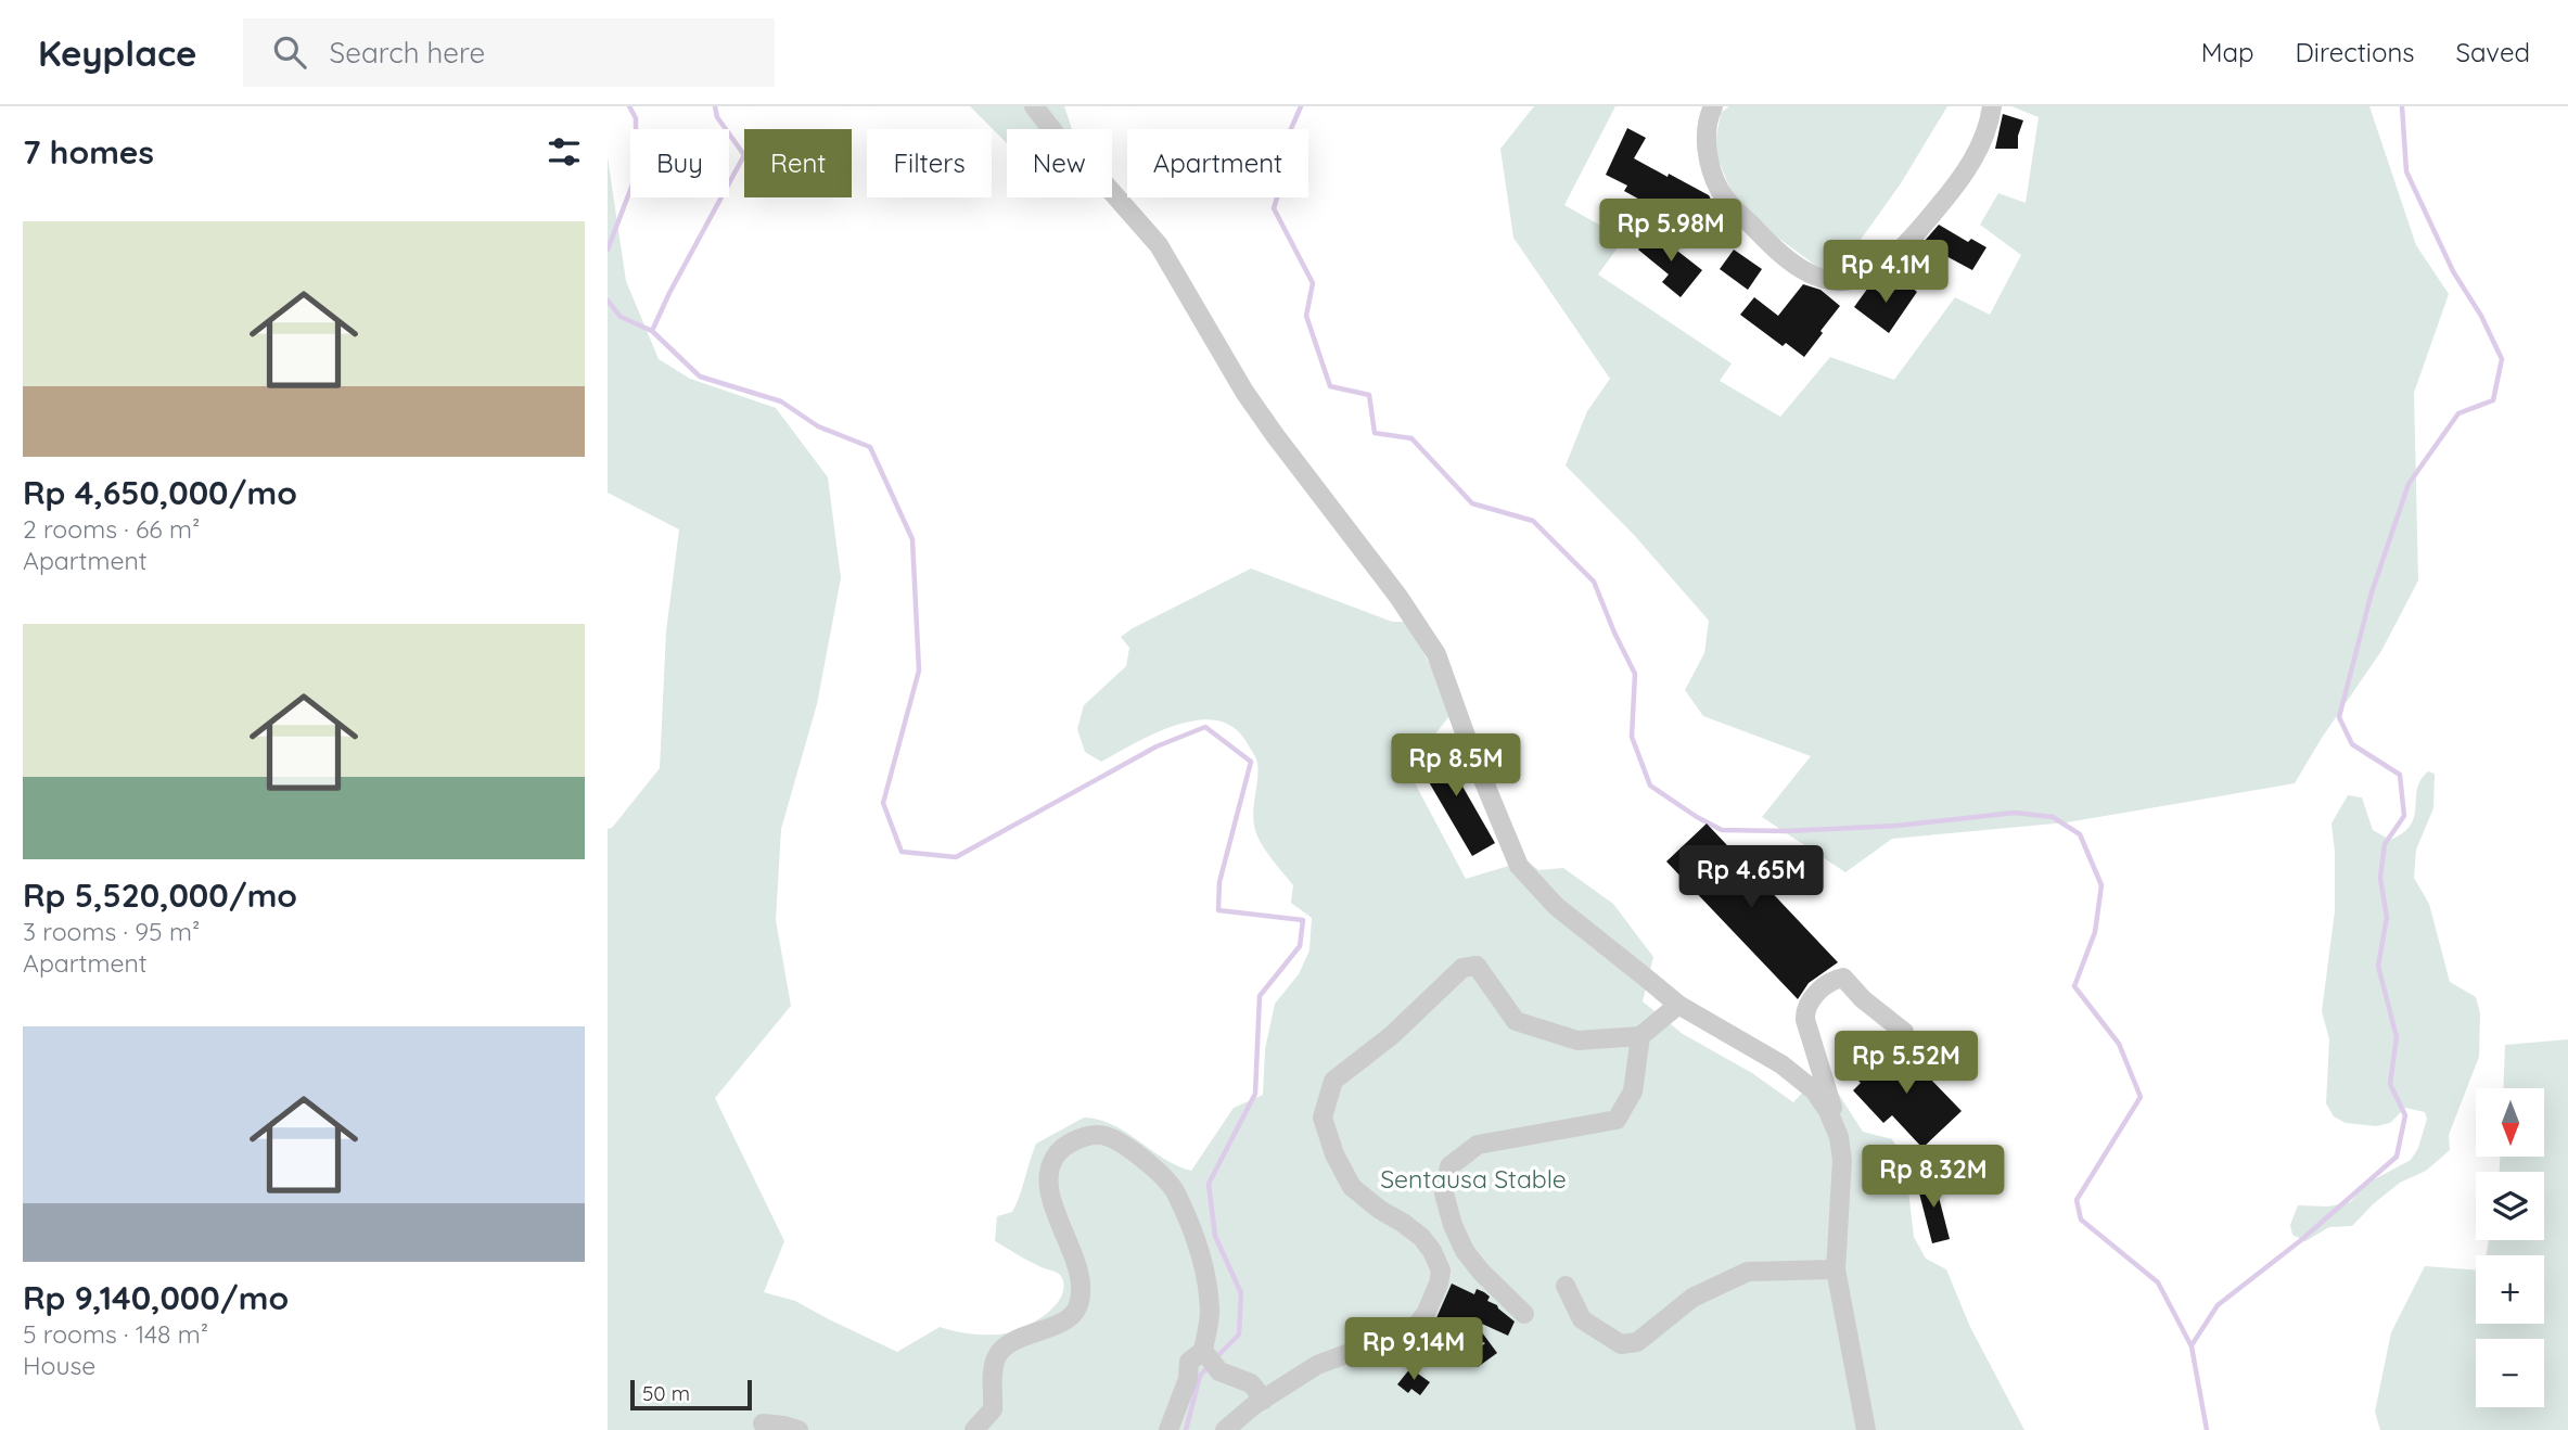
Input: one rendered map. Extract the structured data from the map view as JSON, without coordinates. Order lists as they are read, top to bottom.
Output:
{
  "parks": ["Sentausa Stable"],
  "scale_bar": "50 m",
  "north": "bottom",
  "page": {
    "header": "Keyplace",
    "search": "Search here",
    "nav": ["Map", "Directions", "Saved"],
    "heading": "7 homes",
    "chip": [
      "Buy",
      "Rent",
      "Filters",
      "New",
      "Apartment"
    ],
    "list": [
      {
        "name": "Rp 4,650,000/mo",
        "note": "2 rooms · 66 m² · Apartment"
      },
      {
        "name": "Rp 5,520,000/mo",
        "note": "3 rooms · 95 m² · Apartment"
      },
      {
        "name": "Rp 9,140,000/mo",
        "note": "5 rooms · 148 m² · House"
      }
    ],
    "price": [
      "Rp 5.98M",
      "Rp 4.1M",
      "Rp 8.5M",
      "Rp 4.65M",
      "Rp 5.52M",
      "Rp 8.32M",
      "Rp 9.14M"
    ],
    "map_buttons": ["+", "−"],
    "scale": "50 m"
  }
}
